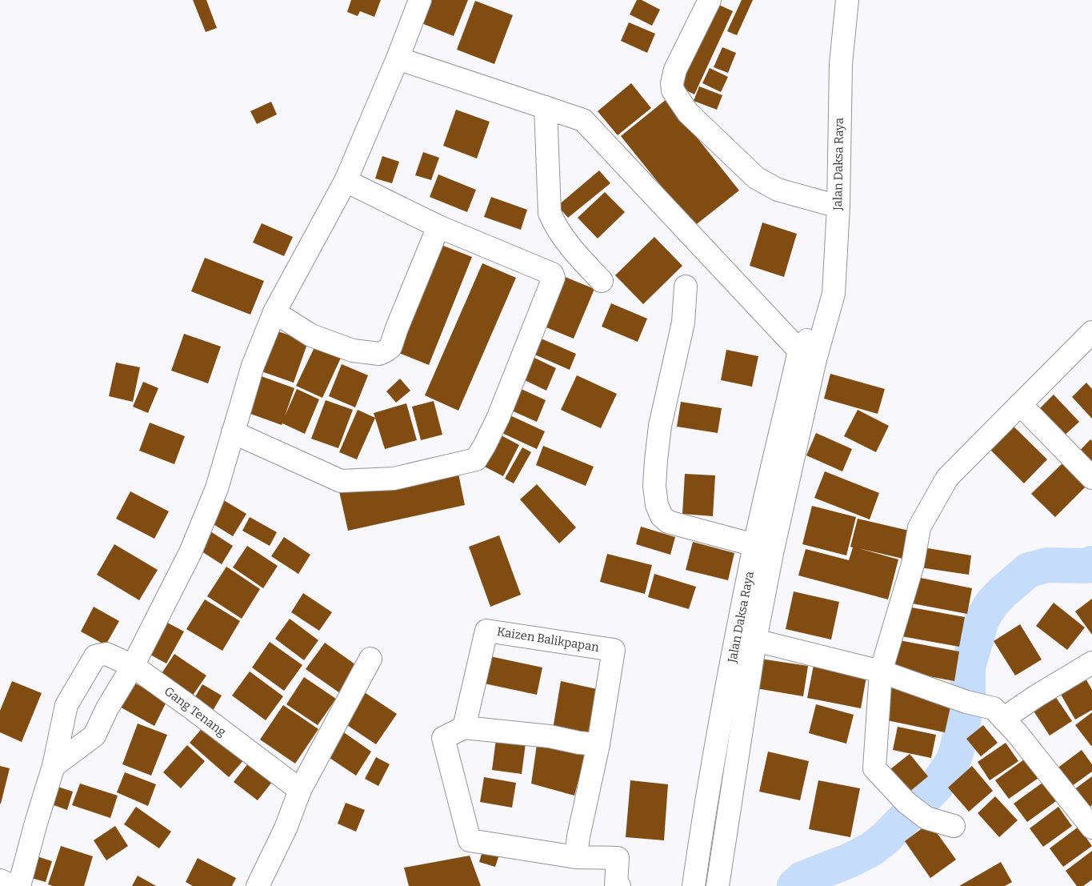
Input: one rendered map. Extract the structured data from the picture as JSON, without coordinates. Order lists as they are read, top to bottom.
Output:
{
  "streets": {
    "street": ["Jalan Daksa Raya", "Kaizen Balikpapan", "Gang Tenang"]
  }
}
